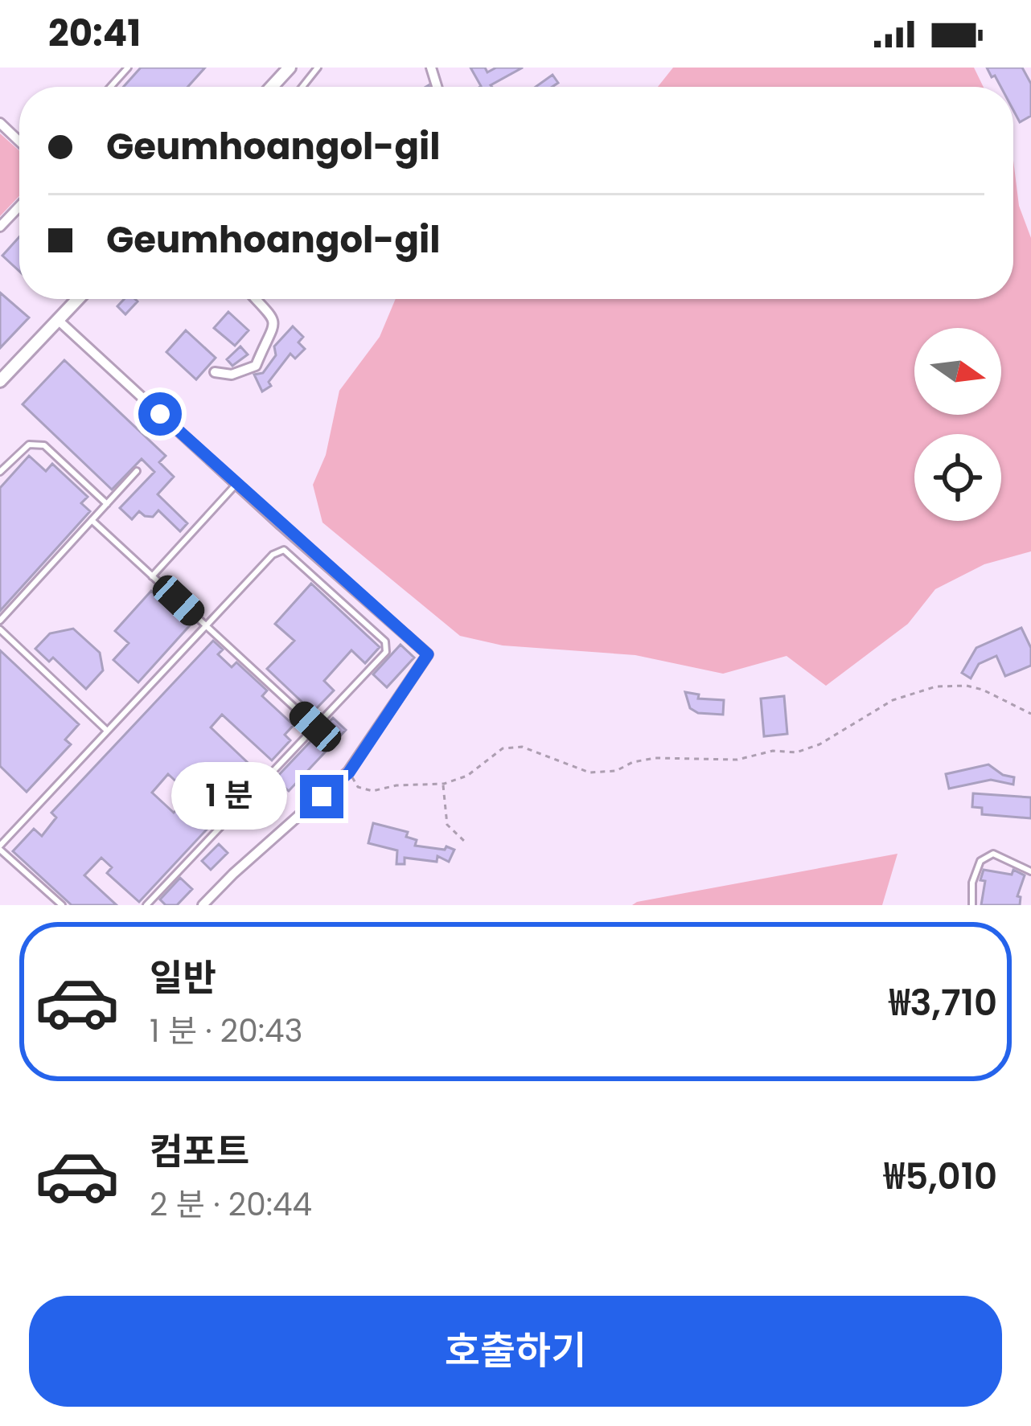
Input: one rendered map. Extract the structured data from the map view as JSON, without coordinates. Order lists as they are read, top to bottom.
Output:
{
  "north": "right",
  "page": {
    "status": "20:41",
    "banner": ["Geumhoangol-gil", "Geumhoangol-gil"],
    "bubble": "1 분",
    "list": [
      {
        "name": "일반",
        "note": "1 분 · 20:43",
        "value": "₩3,710"
      },
      {
        "name": "컴포트",
        "note": "2 분 · 20:44",
        "value": "₩5,010"
      }
    ],
    "buttons": "호출하기"
  }
}
